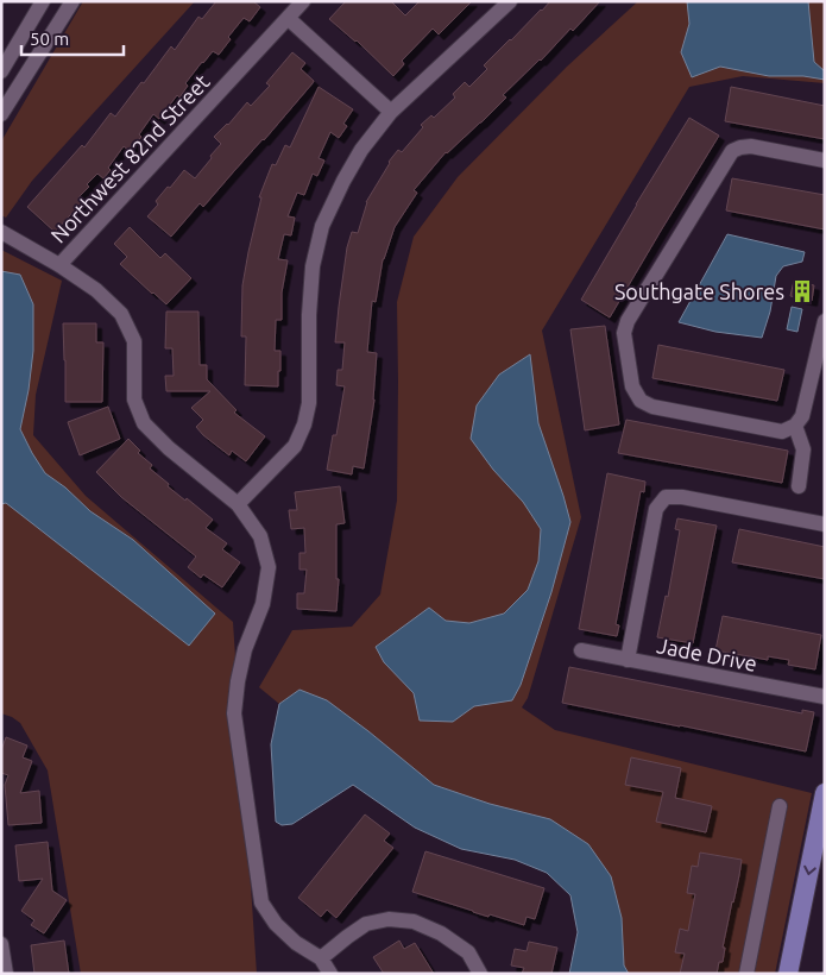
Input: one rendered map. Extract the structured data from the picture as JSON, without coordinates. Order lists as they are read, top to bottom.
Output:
{
  "streets": {
    "street": ["Northwest 82nd Street", "Jade Drive"]
  },
  "places": {
    "building": ["Southgate Shores"]
  },
  "scale_bar": "50 m"
}
